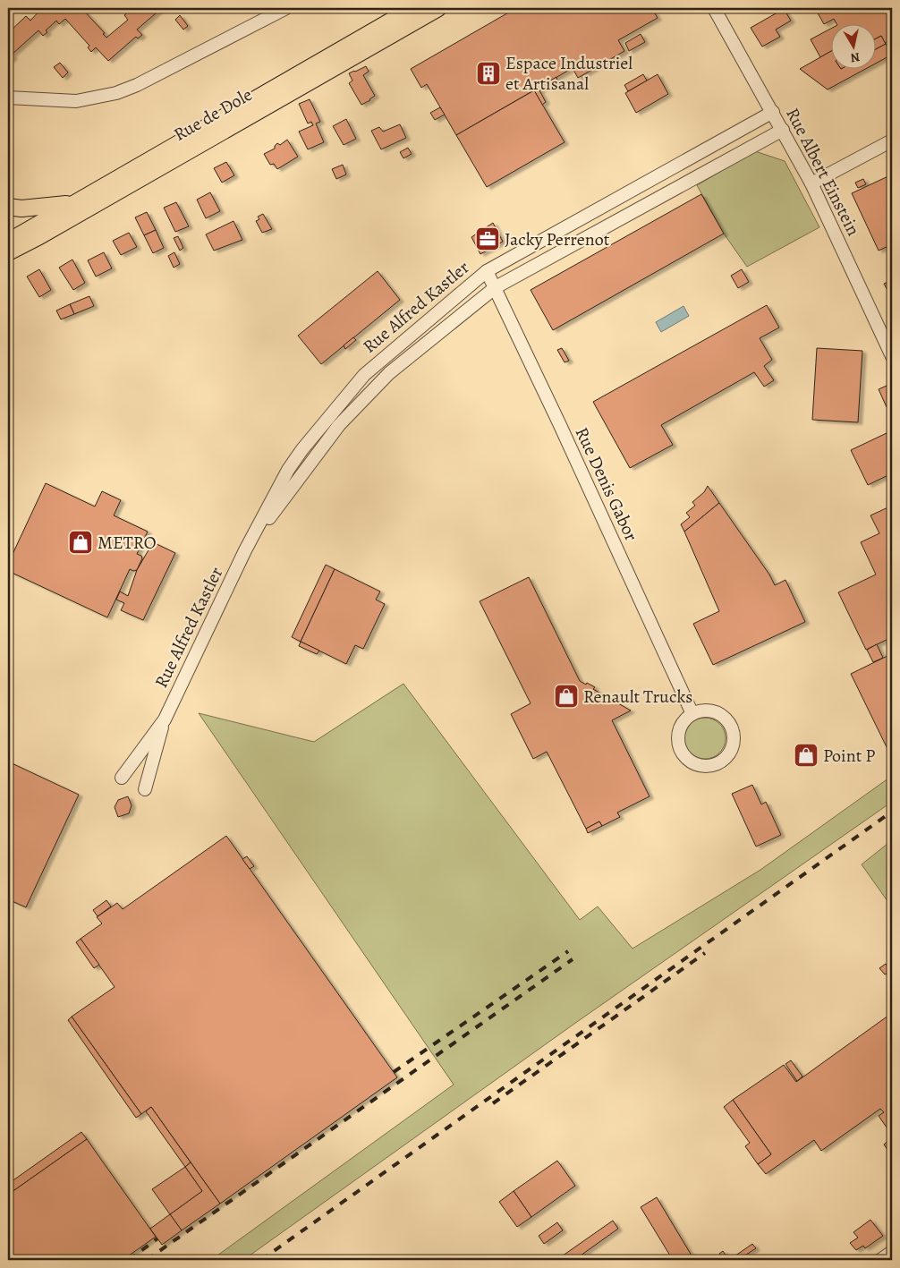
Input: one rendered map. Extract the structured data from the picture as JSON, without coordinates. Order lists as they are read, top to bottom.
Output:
{
  "streets": {
    "main road": ["Rue de Dole"],
    "street": ["Rue Albert Einstein", "Rue Alfred Kastler", "Rue Denis Gabor"]
  },
  "crossings": [
    ["Rue Albert Einstein", "Rue Alfred Kastler"],
    ["Rue Alfred Kastler", "Rue Denis Gabor"]
  ],
  "places": {
    "building": ["Espace Industriel et Artisanal"],
    "office": ["Jacky Perrenot"],
    "shop": ["METRO", "Renault Trucks", "Point P"]
  },
  "north": "bottom"
}
